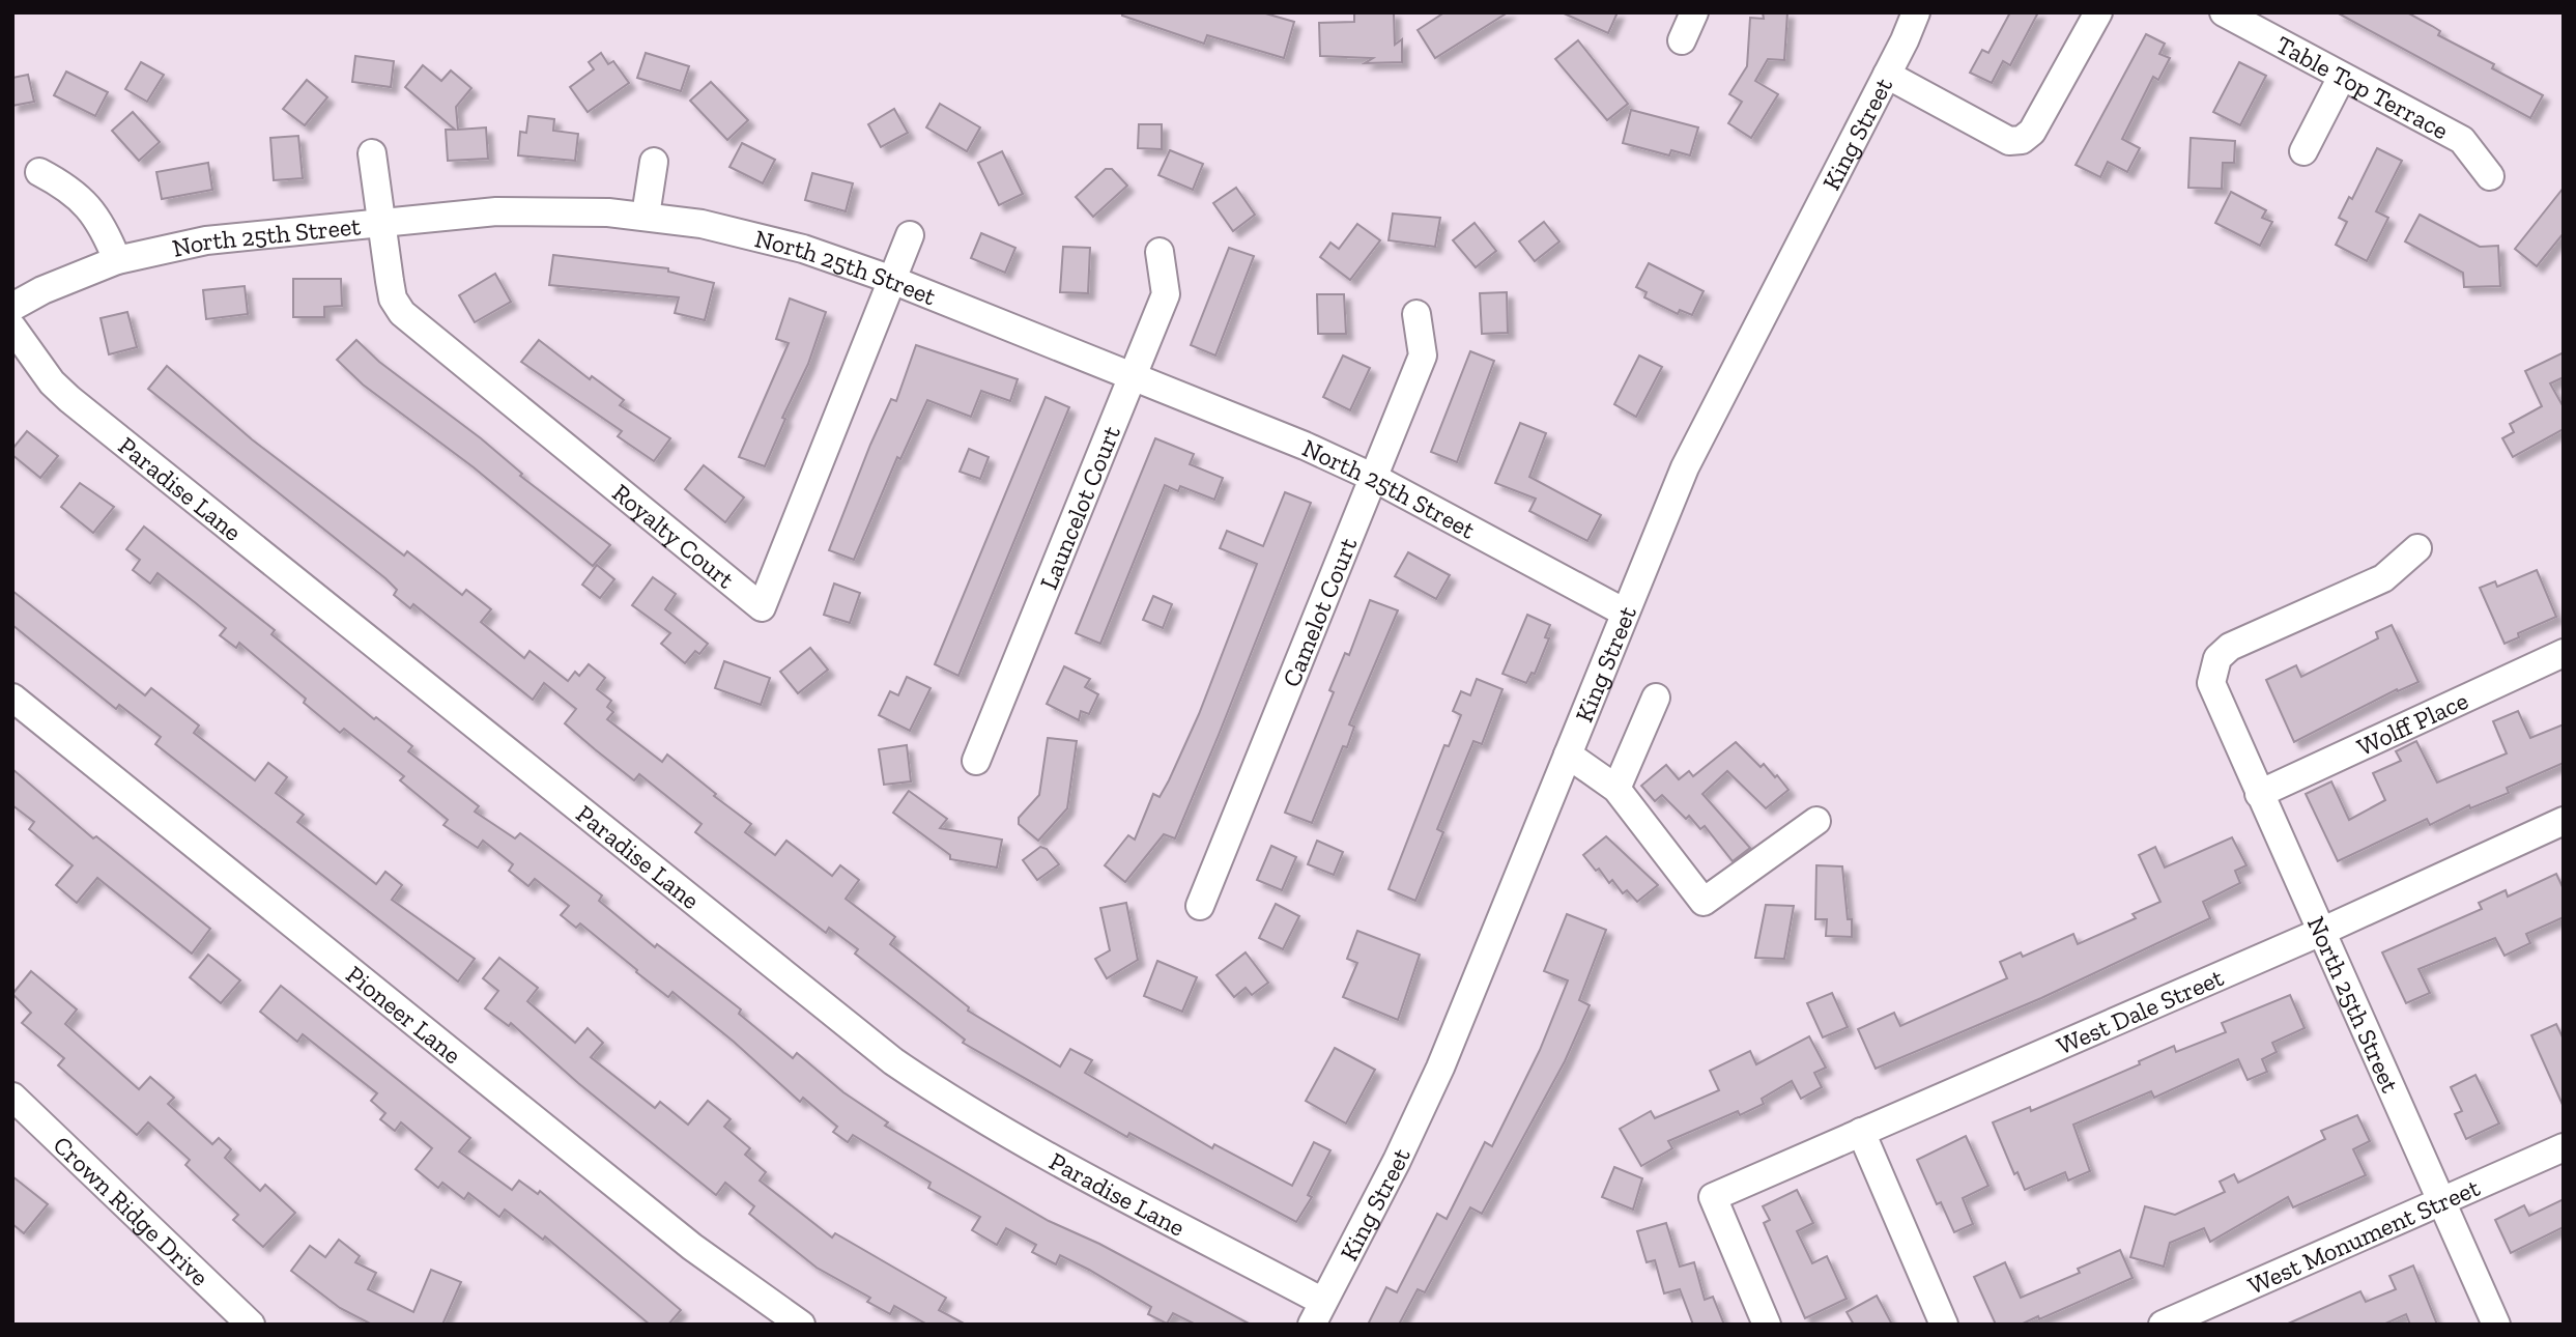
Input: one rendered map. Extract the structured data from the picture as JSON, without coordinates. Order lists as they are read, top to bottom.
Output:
{
  "streets": {
    "street": [
      "Table Top Terrace",
      "King Street",
      "North 25th Street",
      "Paradise Lane",
      "Launcelot Court",
      "Royalty Court",
      "Camelot Court",
      "Wolff Place",
      "West Dale Street",
      "Pioneer Lane",
      "Crown Ridge Drive",
      "West Monument Street"
    ]
  },
  "crossings": [
    ["King Street", "North 25th Street"],
    ["King Street", "Paradise Lane"],
    ["North 25th Street", "Launcelot Court"],
    ["North 25th Street", "Royalty Court"],
    ["North 25th Street", "Camelot Court"],
    ["North 25th Street", "Wolff Place"],
    ["North 25th Street", "West Dale Street"],
    ["North 25th Street", "West Monument Street"]
  ]
}
